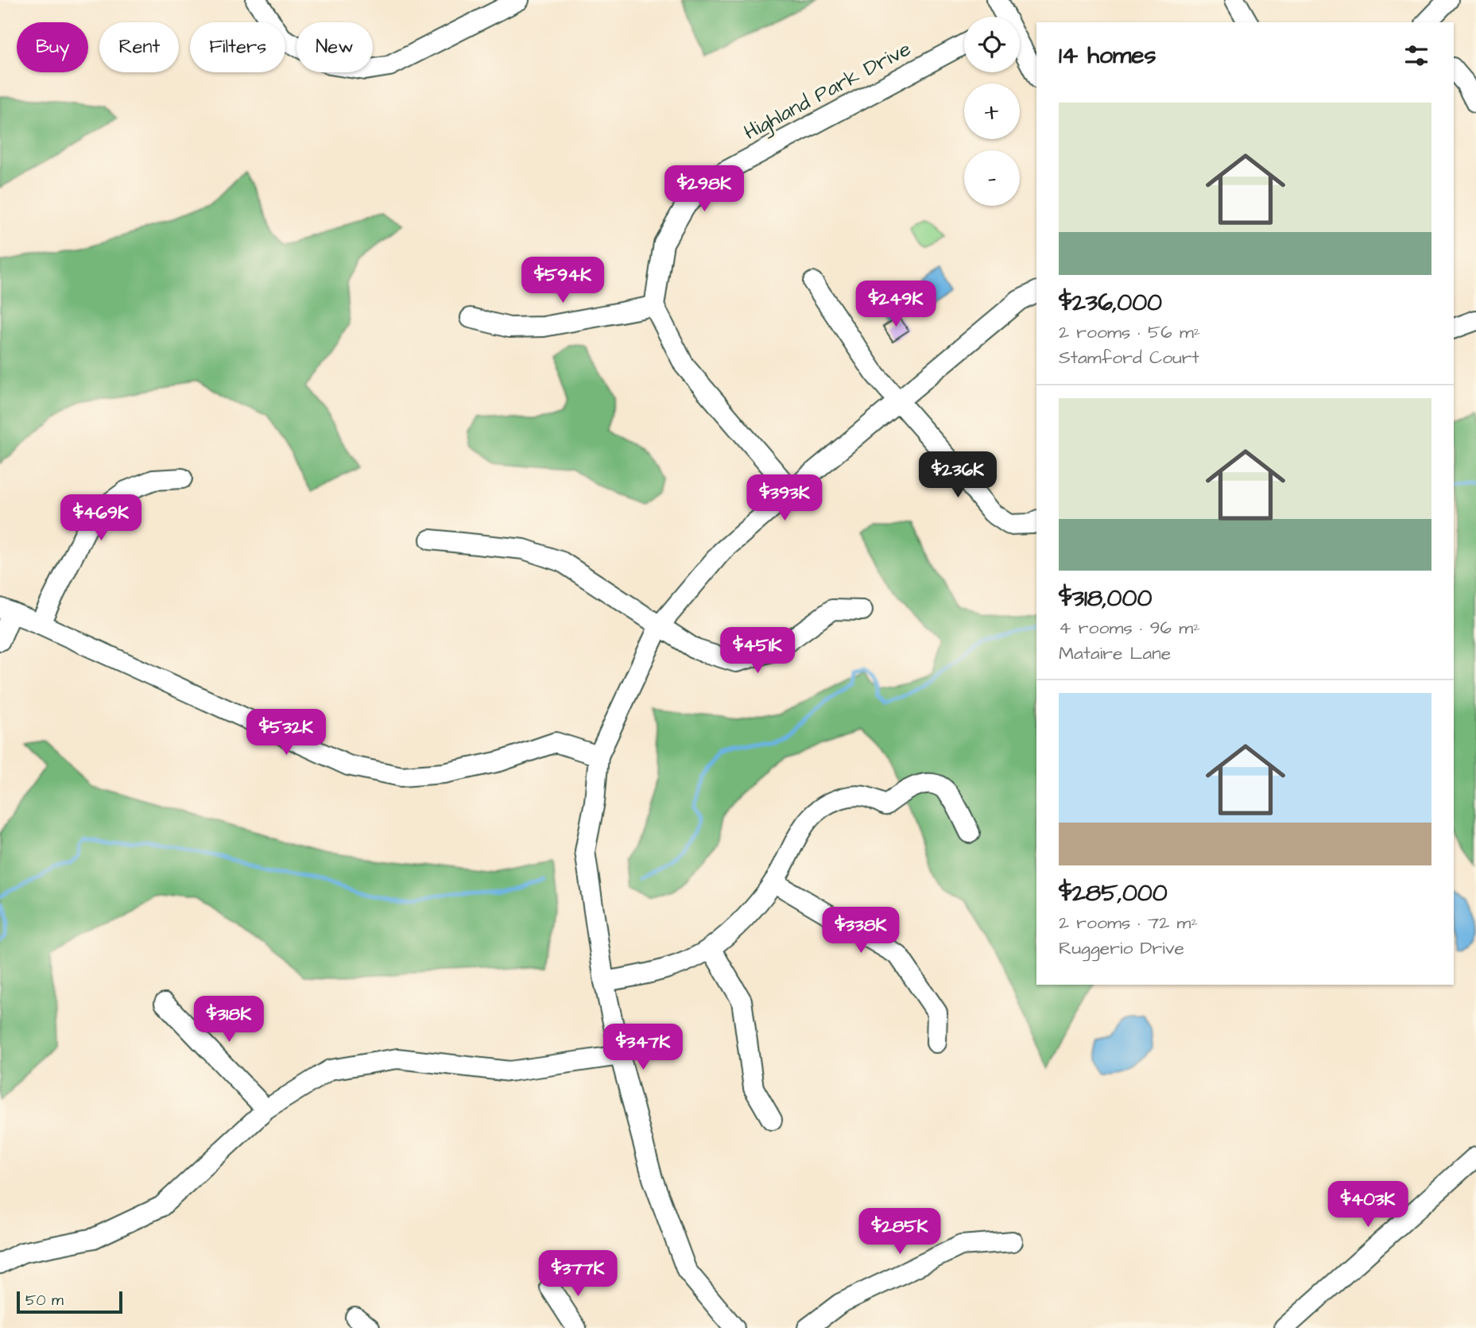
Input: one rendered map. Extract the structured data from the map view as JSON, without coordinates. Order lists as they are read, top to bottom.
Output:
{
  "streets": {
    "street": ["Highland Park Drive"]
  },
  "scale_bar": "50 m",
  "page": {
    "map_buttons": ["+", "−"],
    "chip": [
      "Buy",
      "Rent",
      "Filters",
      "New"
    ],
    "heading": "14 homes",
    "list": [
      {
        "name": "$236,000",
        "note": "2 rooms · 56 m² · Stamford Court"
      },
      {
        "name": "$318,000",
        "note": "4 rooms · 96 m² · Mataire Lane"
      },
      {
        "name": "$285,000",
        "note": "2 rooms · 72 m² · Ruggerio Drive"
      }
    ],
    "price": [
      "$298K",
      "$594K",
      "$249K",
      "$236K",
      "$393K",
      "$469K",
      "$451K",
      "$532K",
      "$338K",
      "$318K",
      "$347K",
      "$403K",
      "$285K",
      "$377K"
    ],
    "scale": "50 m"
  }
}
